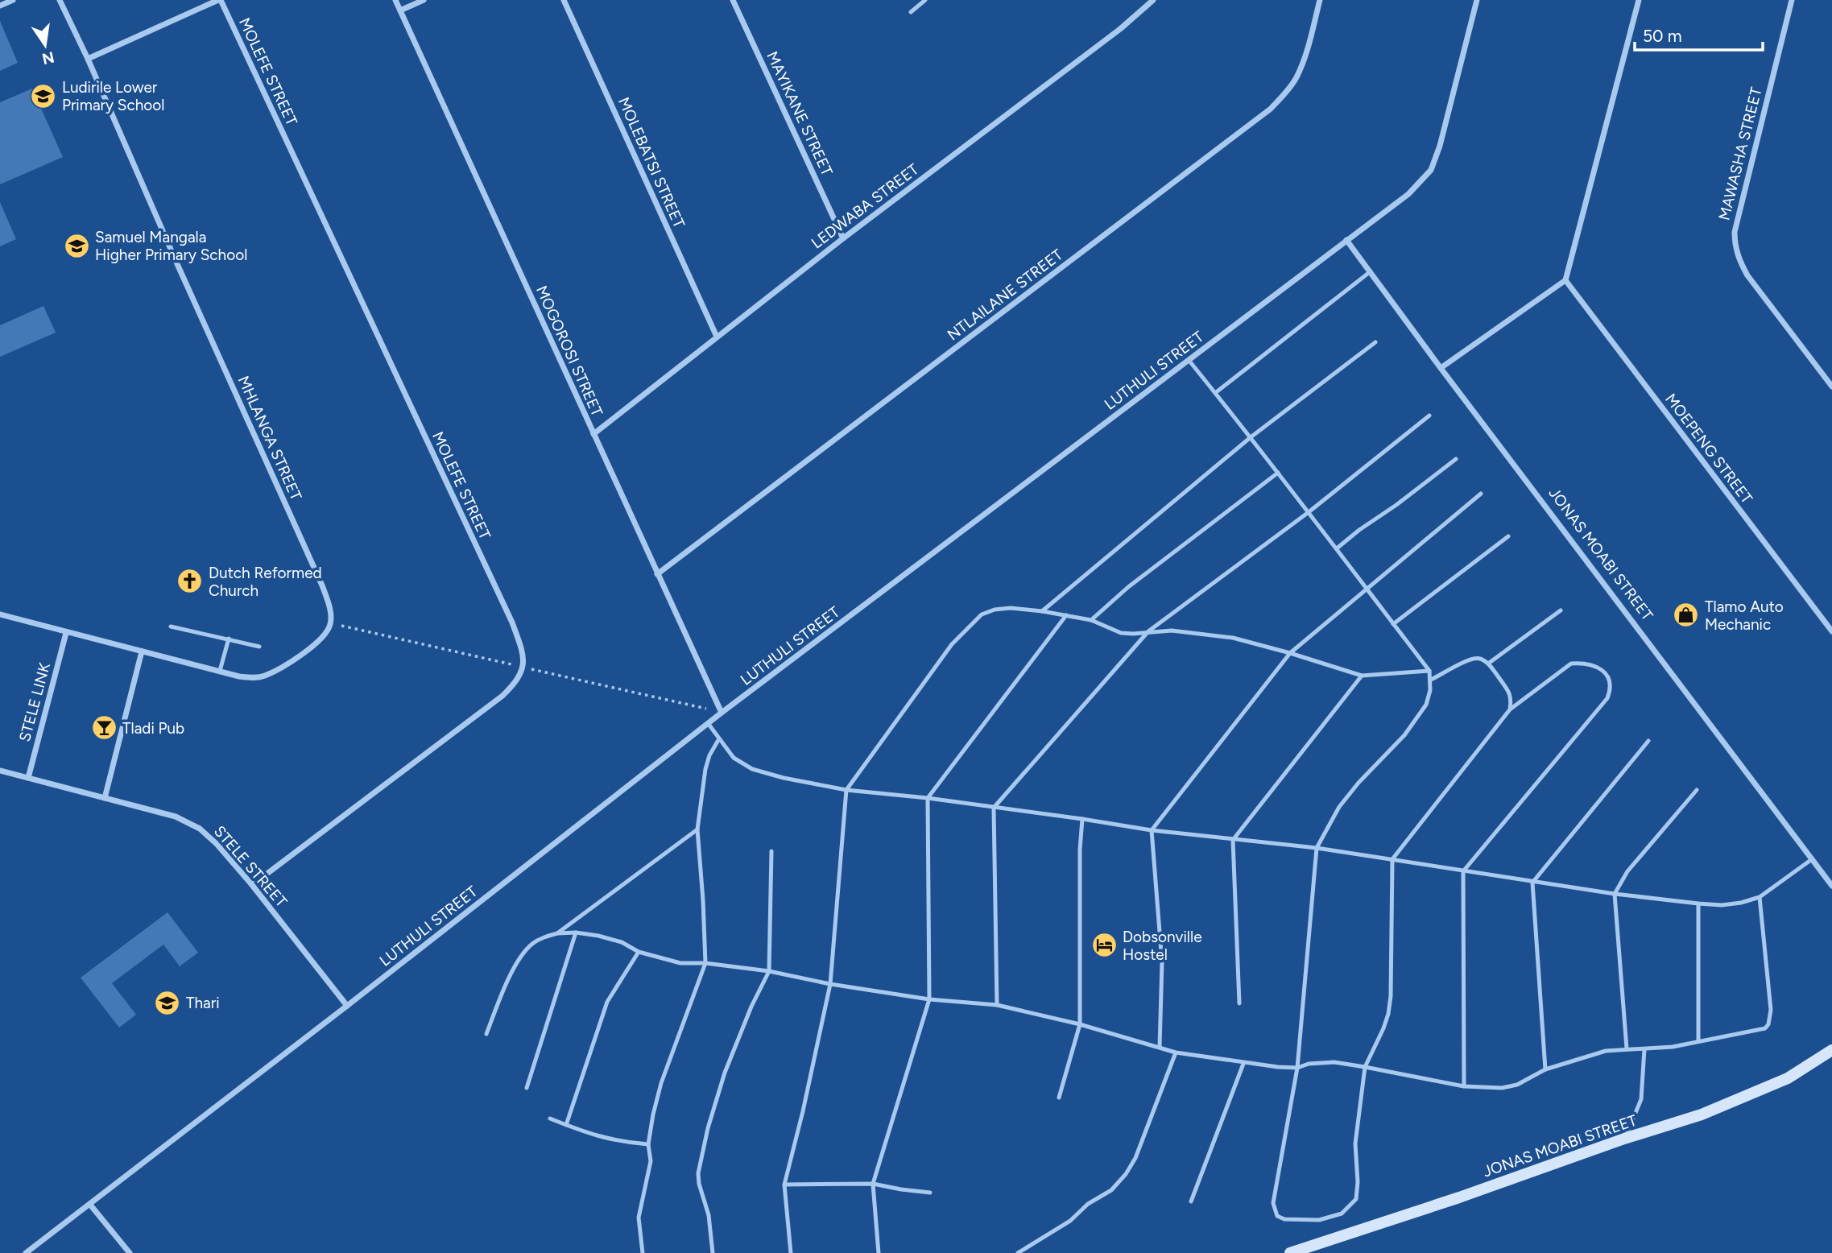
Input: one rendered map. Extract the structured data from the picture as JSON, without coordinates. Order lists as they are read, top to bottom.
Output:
{
  "streets": {
    "street": [
      "MOLEFE STREET",
      "MAYIKANE STREET",
      "MAWASHA STREET",
      "MOLEBATSI STREET",
      "LEDWABA STREET",
      "NTLAILANE STREET",
      "MOGOROSI STREET",
      "LUTHULI STREET",
      "MHLANGA STREET",
      "MOEPENG STREET",
      "JONAS MOABI STREET",
      "STELE LINK",
      "STELE STREET"
    ]
  },
  "crossings": [
    ["MOLEFE STREET", "STELE STREET"],
    ["MAYIKANE STREET", "LEDWABA STREET"],
    ["MOLEBATSI STREET", "LEDWABA STREET"],
    ["LEDWABA STREET", "MOGOROSI STREET"],
    ["NTLAILANE STREET", "MOGOROSI STREET"],
    ["MOGOROSI STREET", "LUTHULI STREET"],
    ["LUTHULI STREET", "JONAS MOABI STREET"],
    ["LUTHULI STREET", "STELE STREET"],
    ["MHLANGA STREET", "STELE LINK"],
    ["STELE LINK", "STELE STREET"]
  ],
  "places": {
    "school or university": ["Ludirile Lower Primary School", "Samuel Mangala Higher Primary School", "Thari"],
    "church": ["Dutch Reformed Church"],
    "shop": ["Tlamo Auto Mechanic"],
    "bar": ["Tladi Pub"],
    "hotel": ["Dobsonville Hostel"]
  },
  "scale_bar": "50 m",
  "north": "bottom"
}
